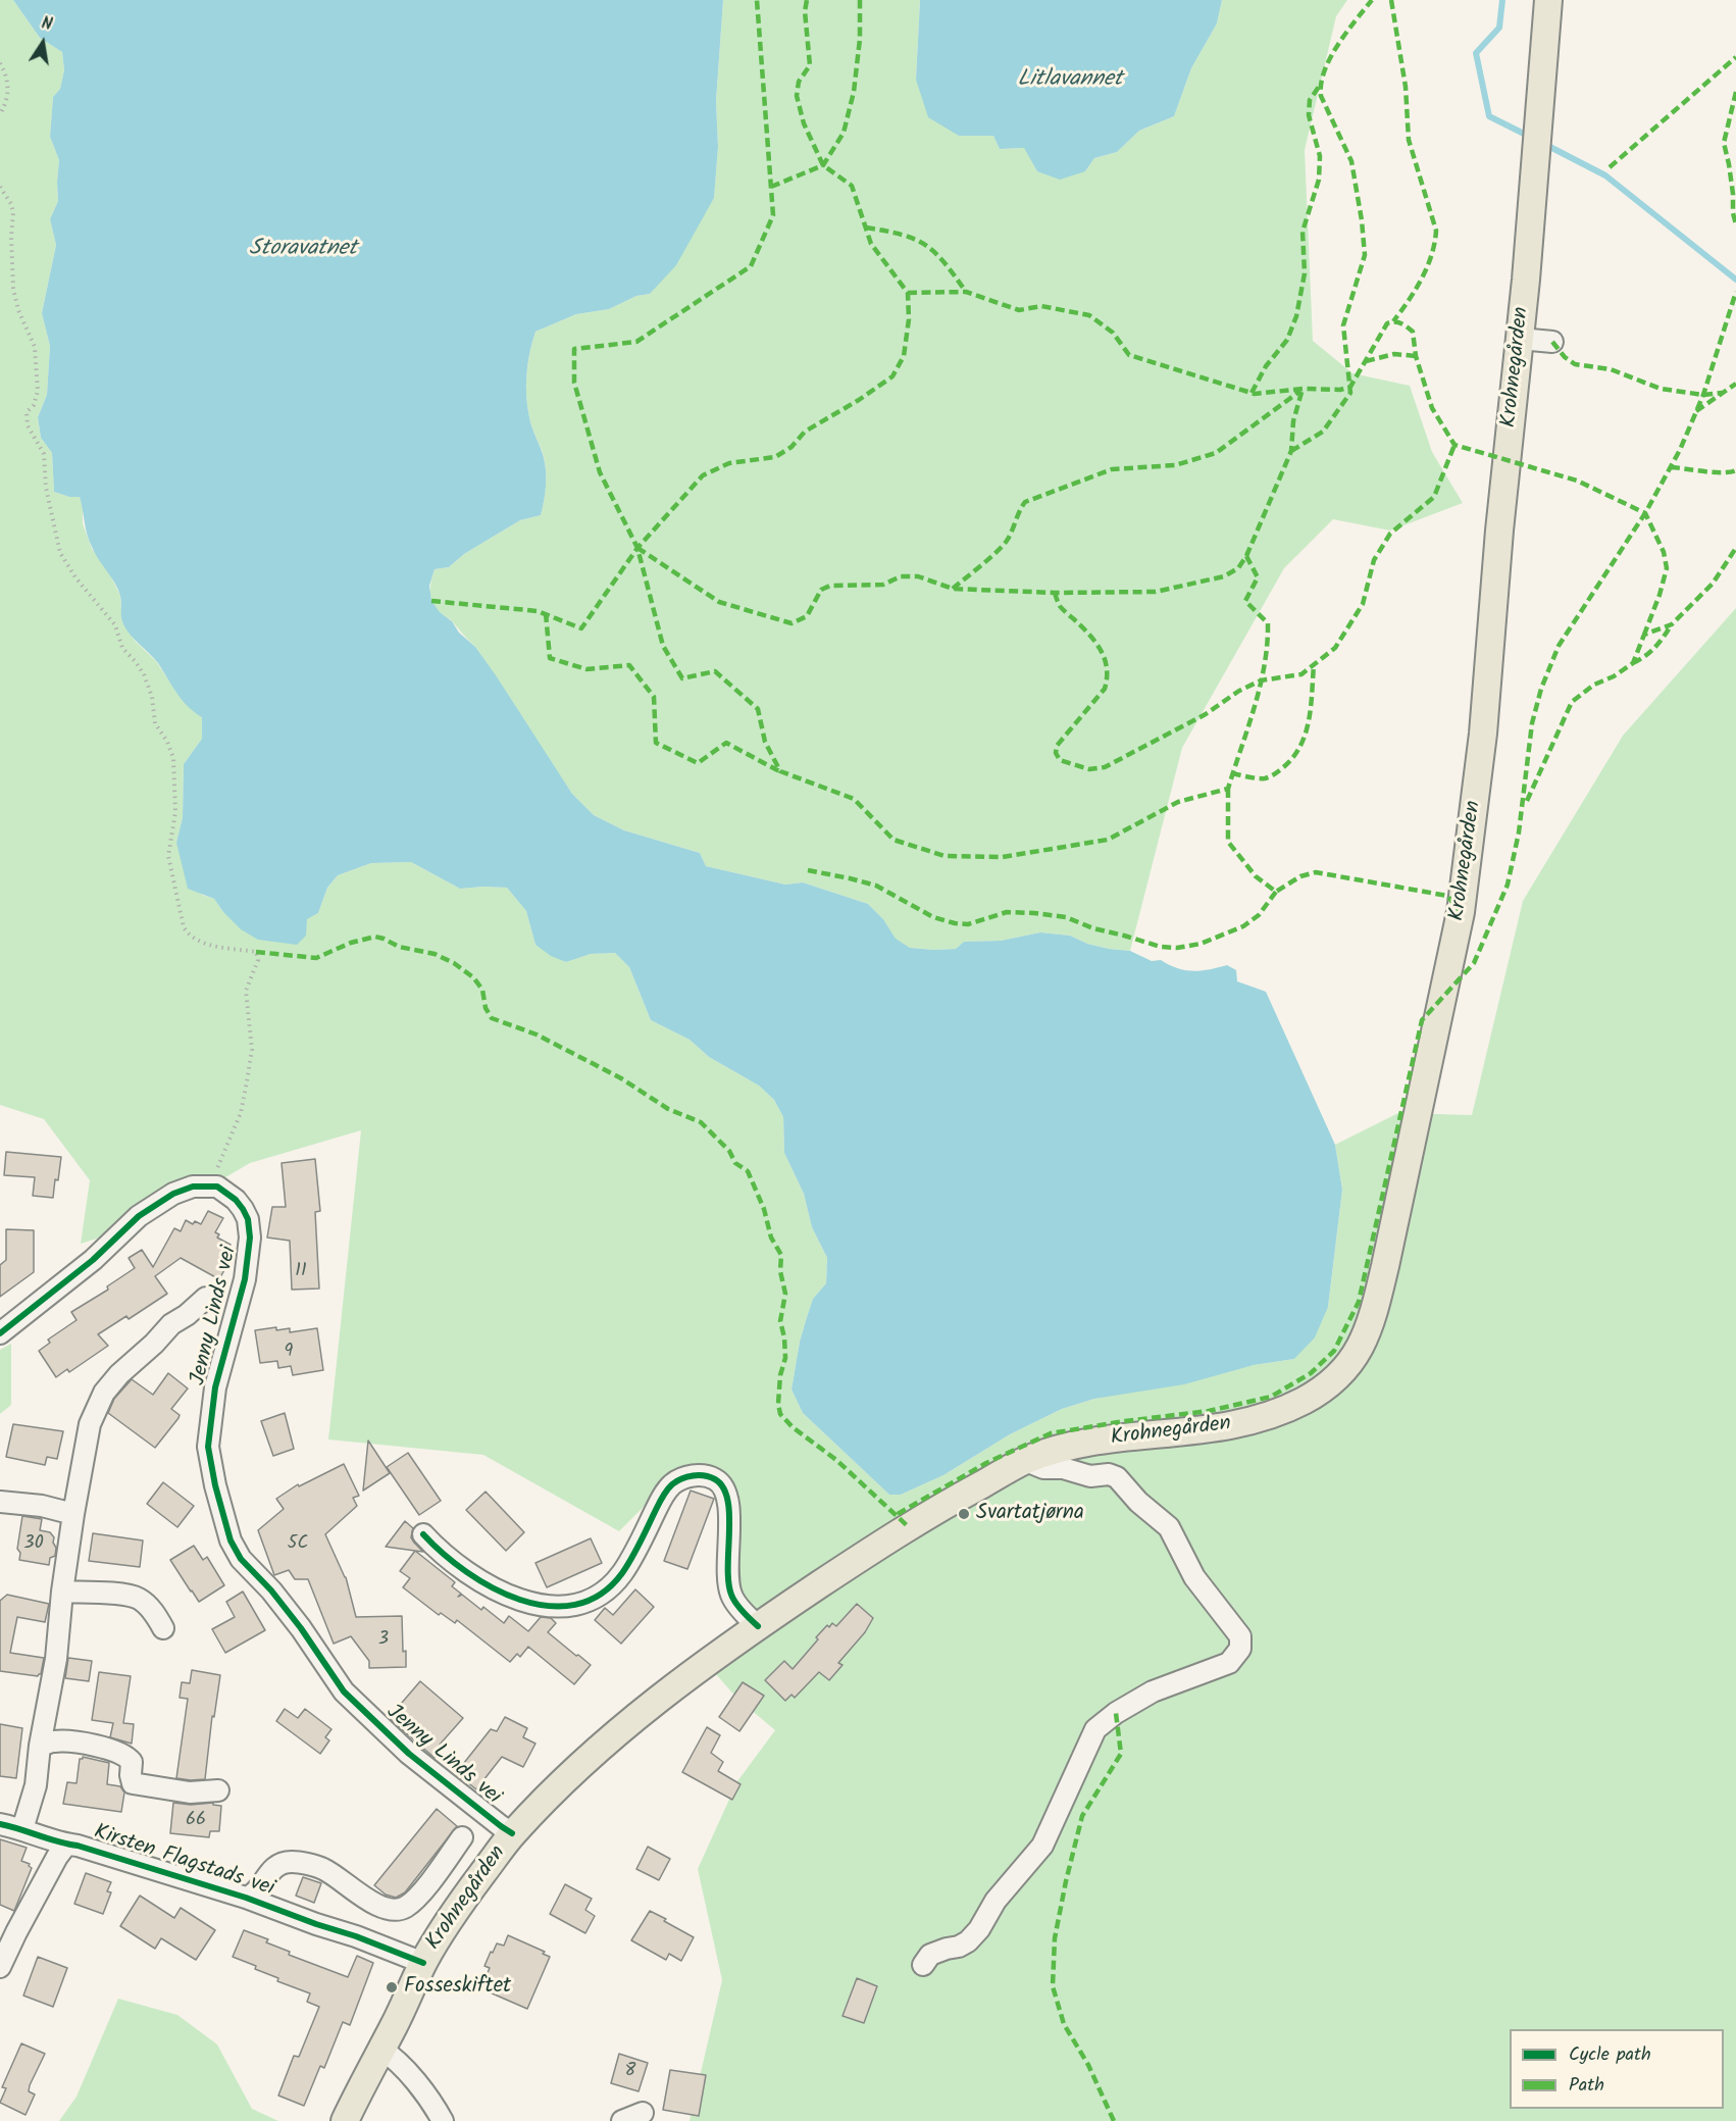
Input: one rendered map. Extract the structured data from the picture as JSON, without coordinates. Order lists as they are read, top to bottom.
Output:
{
  "streets": {
    "main road": ["Krohnegården"],
    "street": ["Jenny Linds vei", "Kirsten Flagstads vei"]
  },
  "crossings": [
    ["Krohnegården", "Jenny Linds vei"],
    ["Krohnegården", "Kirsten Flagstads vei"]
  ],
  "water": ["Litlavannet", "Storavatnet"],
  "places": ["Svartatjørna", "Fosseskiftet"],
  "house_numbers": [
    "11",
    "9",
    "30",
    "5C",
    "3",
    "66",
    "8"
  ],
  "legend": ["Cycle path", "Path"],
  "north": "top"
}
